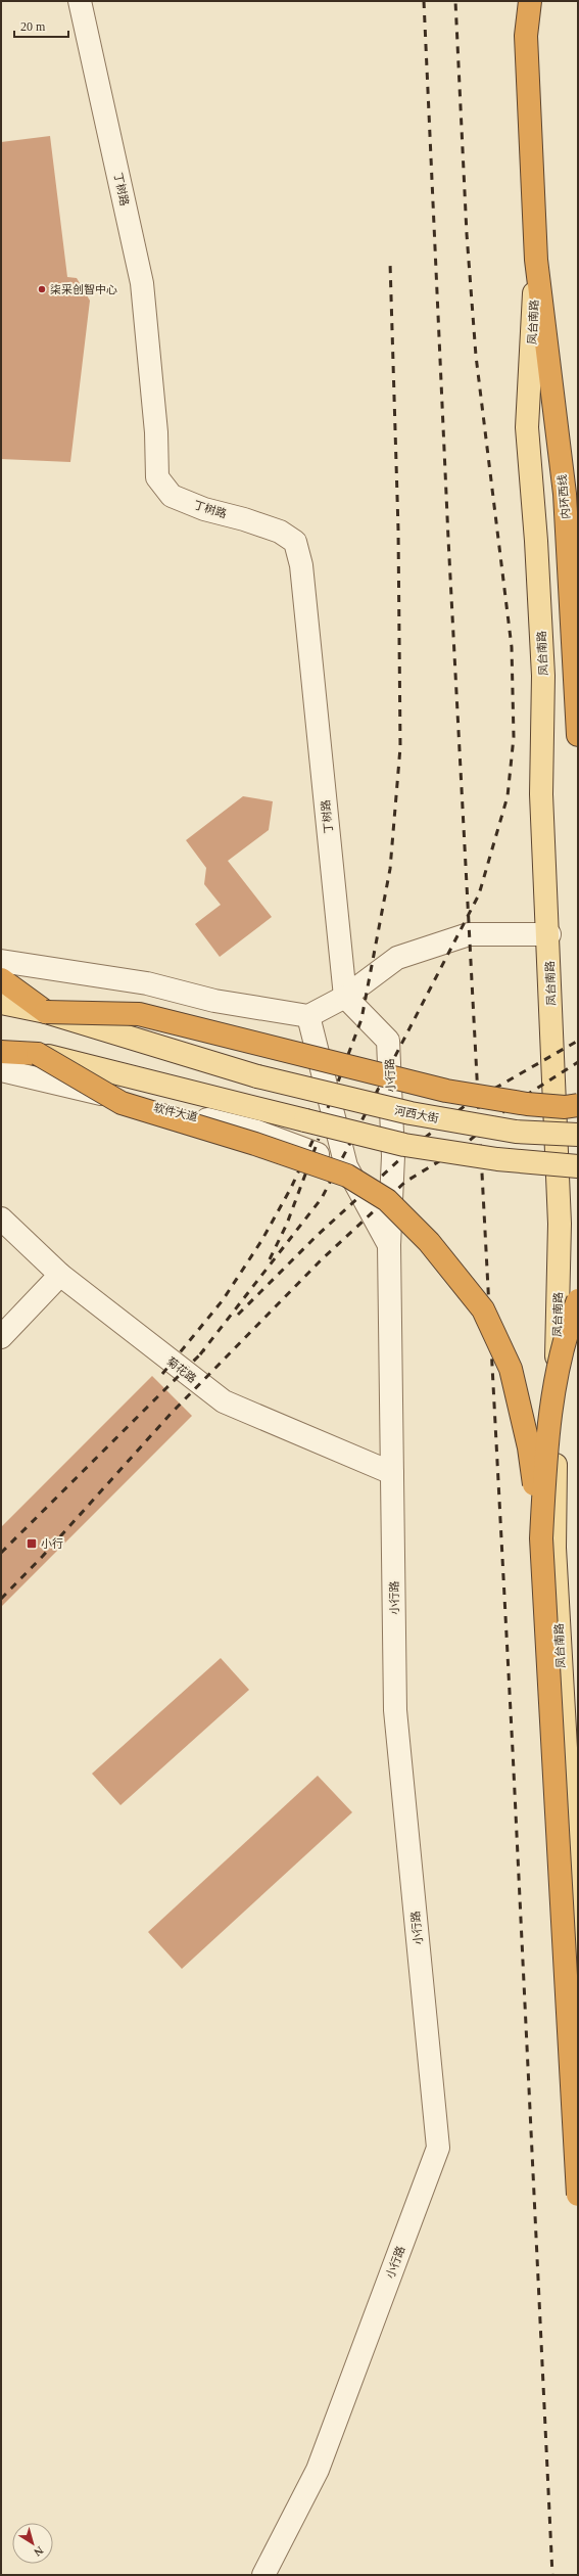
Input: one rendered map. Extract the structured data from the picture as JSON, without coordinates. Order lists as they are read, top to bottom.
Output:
{
  "streets": {
    "highway": ["凤台南路", "内环西线"],
    "main road": ["软件大道", "河西大街"],
    "street": ["丁树路", "小行路", "菊花路"]
  },
  "crossings": [
    ["丁树路", "小行路"],
    ["凤台南路", "内环西线"],
    ["小行路", "软件大道"],
    ["小行路", "菊花路"]
  ],
  "places": {
    "other": ["柒采创智中心"],
    "transit": ["小行"]
  },
  "scale_bar": "20 m",
  "north": "bottom right"
}
